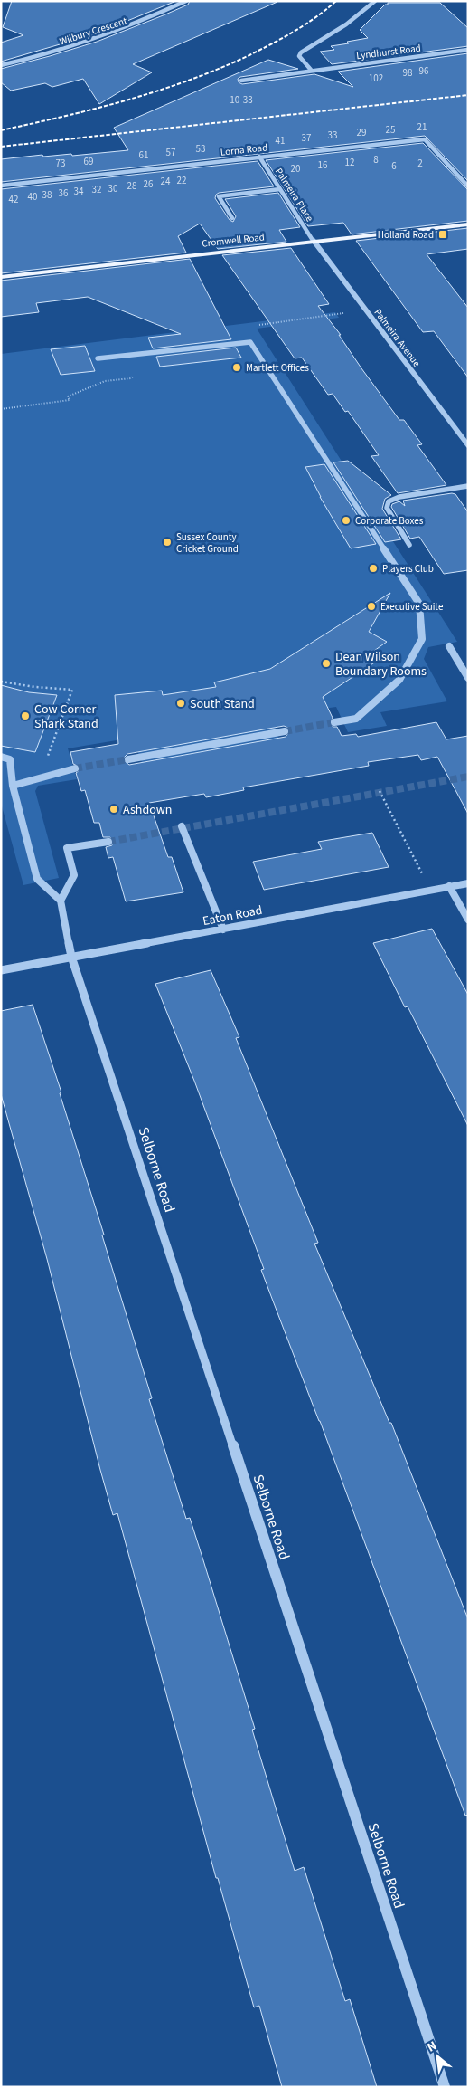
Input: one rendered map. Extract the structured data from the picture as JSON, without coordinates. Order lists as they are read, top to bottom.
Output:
{
  "streets": {
    "main road": ["Cromwell Road"],
    "street": [
      "Wilbury Crescent",
      "Lyndhurst Road",
      "Lorna Road",
      "Palmeira Place",
      "Palmeira Avenue",
      "Eaton Road",
      "Selborne Road"
    ]
  },
  "crossings": [
    ["Lorna Road", "Palmeira Place"],
    ["Palmeira Place", "Cromwell Road"],
    ["Palmeira Place", "Palmeira Avenue"],
    ["Cromwell Road", "Palmeira Avenue"],
    ["Eaton Road", "Selborne Road"]
  ],
  "places": {
    "transit": ["Holland Road"],
    "other": [
      "Martlett Offices",
      "Corporate Boxes",
      "Sussex County Cricket Ground",
      "Players Club",
      "Executive Suite",
      "Dean Wilson Boundary Rooms",
      "South Stand",
      "Cow Corner Shark Stand",
      "Ashdown"
    ]
  },
  "house_numbers": [
    "96",
    "98",
    "102",
    "10-33",
    "21",
    "25",
    "29",
    "33",
    "37",
    "41",
    "53",
    "57",
    "61",
    "8",
    "69",
    "12",
    "73",
    "2",
    "16",
    "6",
    "20",
    "22",
    "24",
    "26",
    "28",
    "30",
    "32",
    "34",
    "36",
    "38",
    "40",
    "42"
  ],
  "north": "top left"
}
